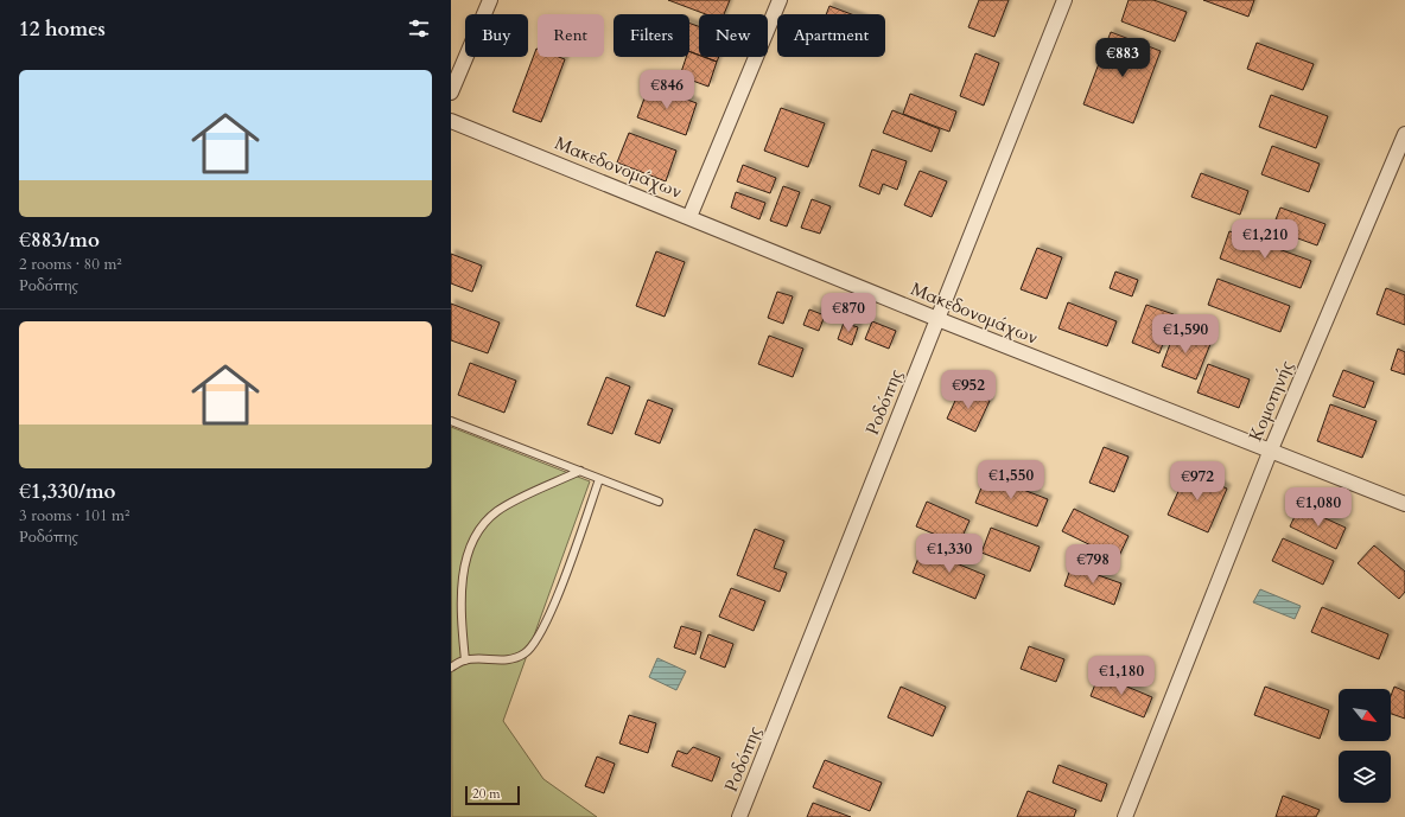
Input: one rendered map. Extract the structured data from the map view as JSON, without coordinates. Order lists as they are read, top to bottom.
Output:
{
  "streets": {
    "street": ["Μακεδονομάχων", "Κομοτηνής", "Ροδόπης"]
  },
  "crossings": [
    ["Μακεδονομάχων", "Κομοτηνής"],
    ["Μακεδονομάχων", "Ροδόπης"]
  ],
  "scale_bar": "20 m",
  "north": "bottom right",
  "page": {
    "heading": "12 homes",
    "chip": [
      "Buy",
      "Rent",
      "Filters",
      "New",
      "Apartment"
    ],
    "price": [
      "€883",
      "€846",
      "€1,210",
      "€870",
      "€1,590",
      "€952",
      "€1,550",
      "€972",
      "€1,080",
      "€1,330",
      "€798",
      "€1,180"
    ],
    "list": [
      {
        "name": "€883/mo",
        "note": "2 rooms · 80 m² · Ροδόπης"
      },
      {
        "name": "€1,330/mo",
        "note": "3 rooms · 101 m² · Ροδόπης"
      }
    ],
    "scale": "20 m"
  }
}
